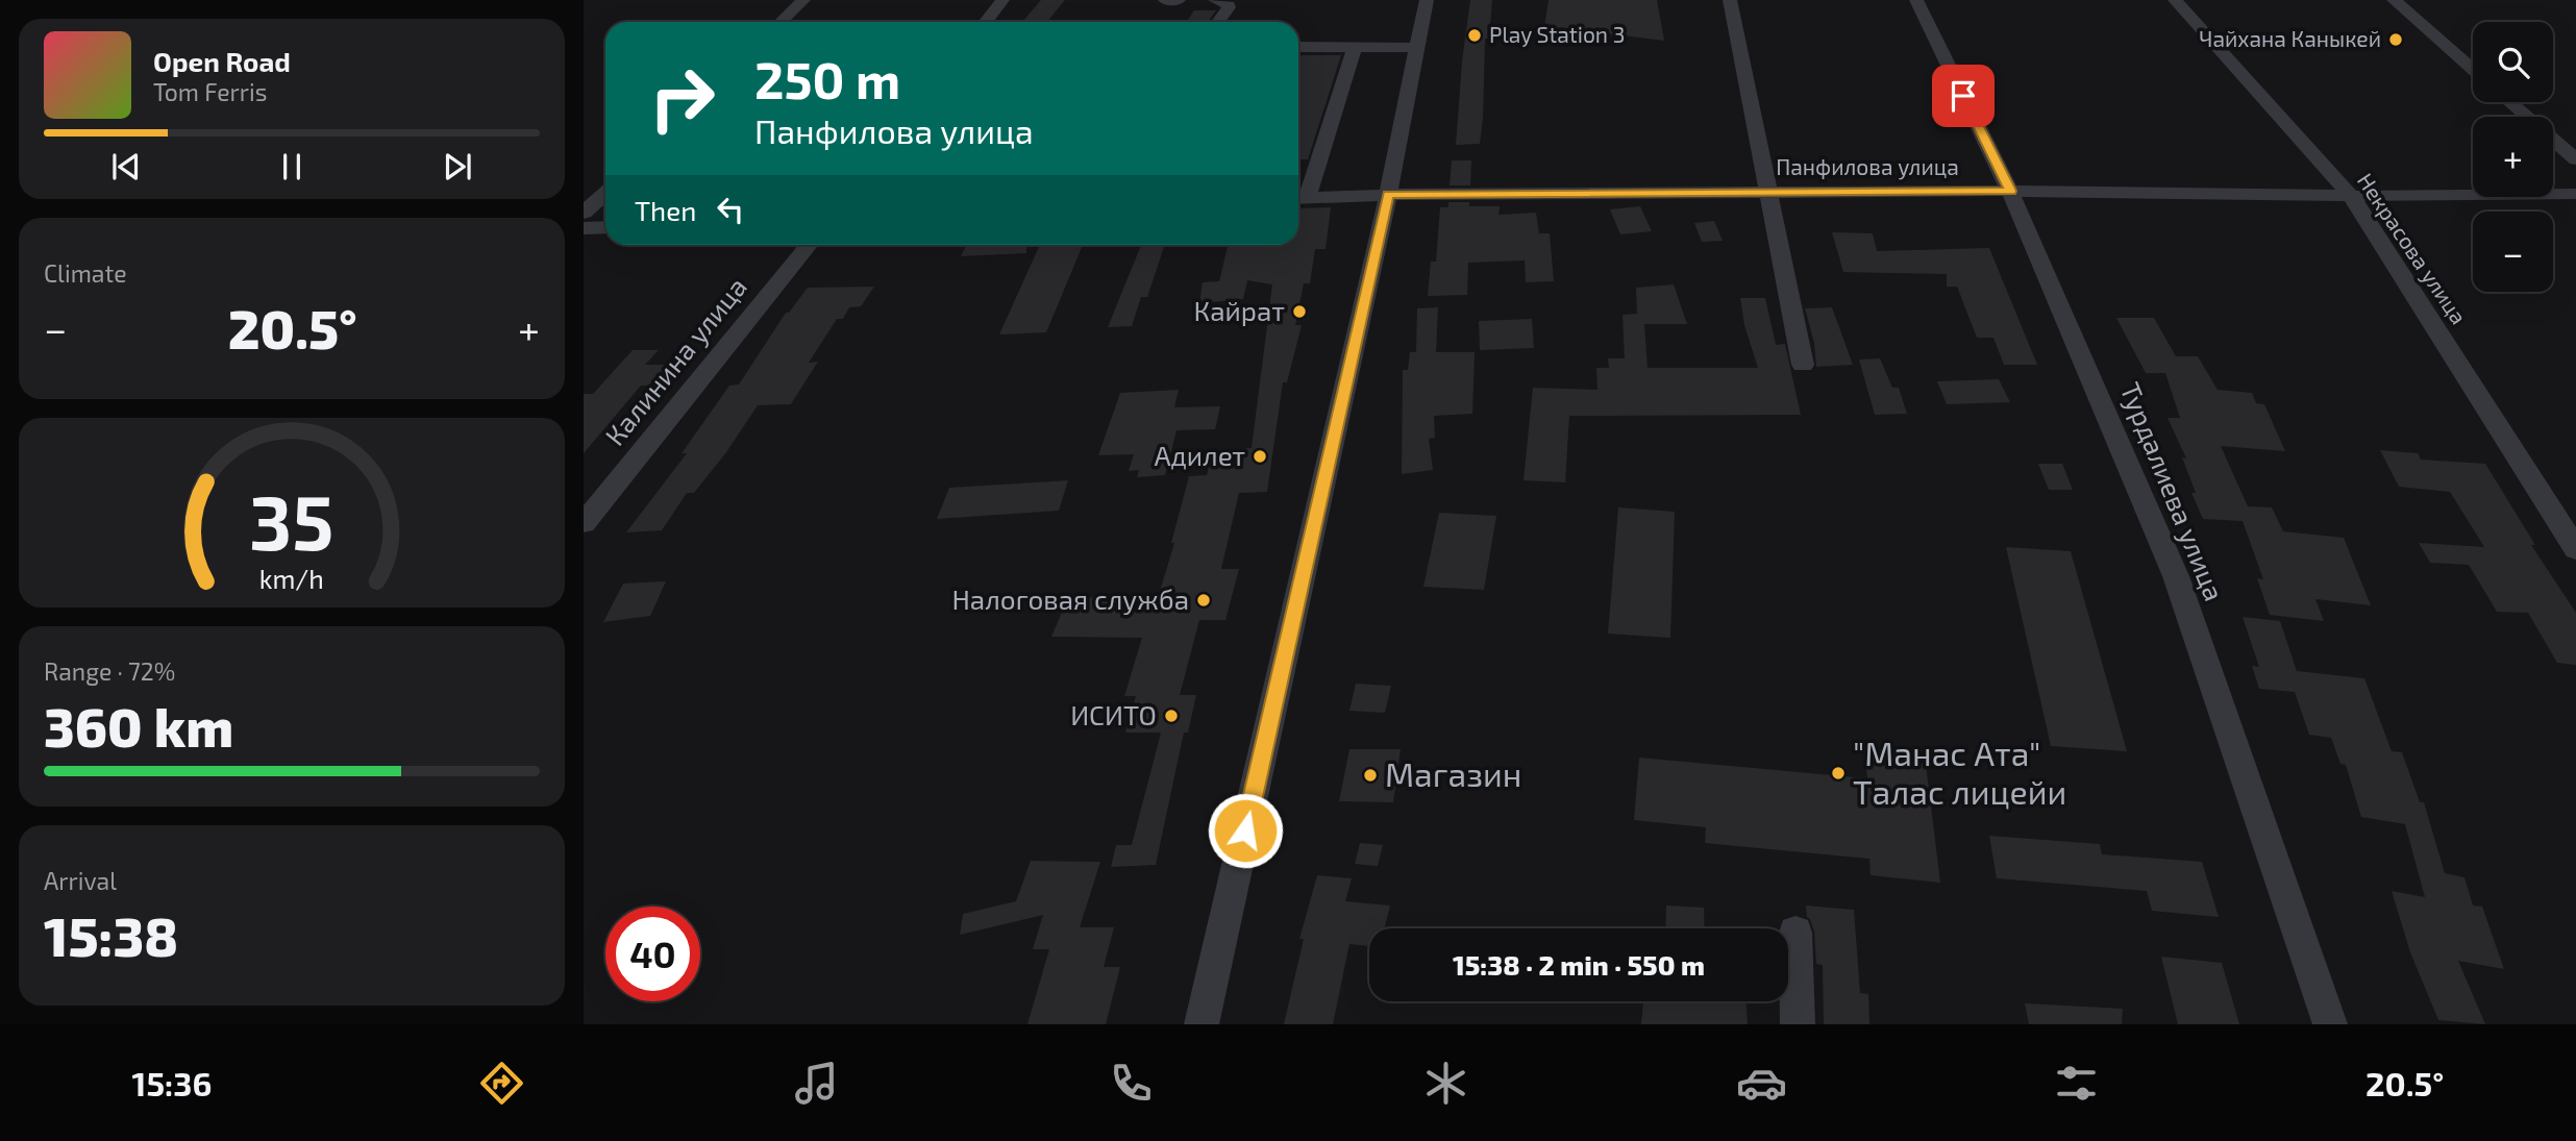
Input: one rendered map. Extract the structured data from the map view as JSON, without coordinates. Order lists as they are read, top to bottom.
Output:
{
  "streets": {
    "street": [
      "Панфилова улица",
      "Некрасова улица",
      "Калинина улица",
      "Турдалиева улица"
    ]
  },
  "crossings": [
    ["Панфилова улица", "Некрасова улица"],
    ["Панфилова улица", "Турдалиева улица"]
  ],
  "places": [
    "Play Station 3",
    "Чайхана Каныкей",
    "Кайрат",
    "Адилет",
    "Налоговая служба",
    "ИСИТО",
    "\"Манас Ата\" Талас лицейи",
    "Магазин"
  ],
  "page": {
    "map_buttons": ["+", "−"],
    "turn": ["250 m", "Панфилова улица"],
    "song": ["Open Road", "Tom Ferris"],
    "then": "Then",
    "tile": [
      "Climate",
      ["Range · 72%", "360 km"],
      ["Arrival", "15:38"]
    ],
    "heat": ["−", "20.5°", "+"],
    "limit": "40",
    "trip": "15:38 · 2 min · 550 m",
    "tabs": ["15:36", "20.5°"],
    "gauge": ["35", "km/h"]
  }
}
